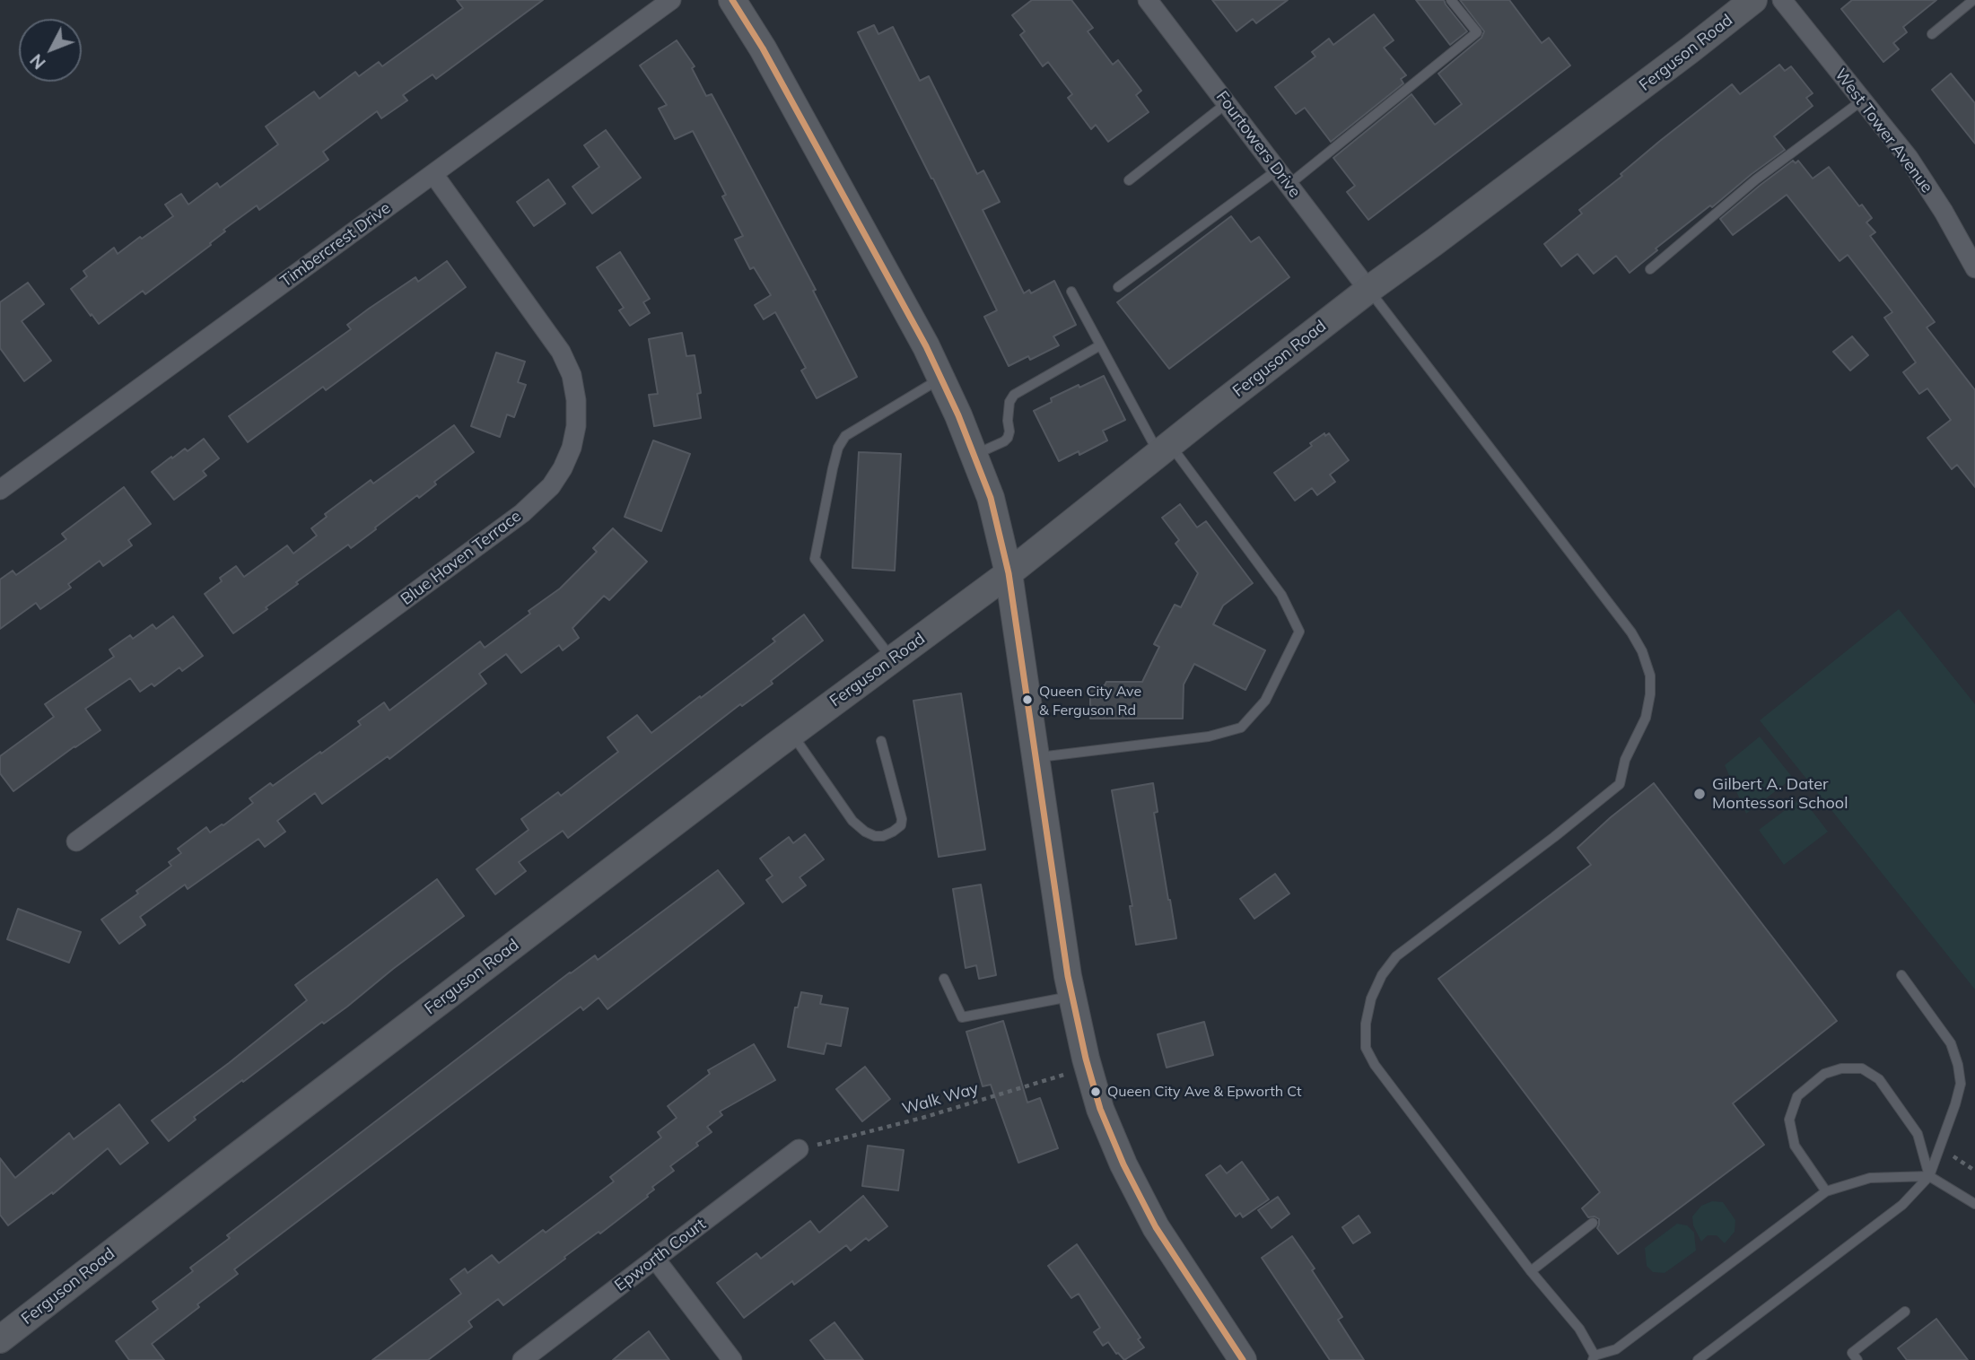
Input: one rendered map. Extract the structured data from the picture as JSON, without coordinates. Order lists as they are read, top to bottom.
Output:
{
  "streets": {
    "street": [
      "Ferguson Road",
      "West Tower Avenue",
      "Fourtowers Drive",
      "Timbercrest Drive",
      "Blue Haven Terrace",
      "Epworth Court"
    ],
    "path": ["Walk Way"]
  },
  "crossings": [
    ["Ferguson Road", "Fourtowers Drive"],
    ["Timbercrest Drive", "Blue Haven Terrace"],
    ["Walk Way", "Epworth Court"]
  ],
  "places": ["Queen City Ave & Ferguson Rd", "Gilbert A. Dater Montessori School", "Queen City Ave & Epworth Ct"],
  "north": "bottom left"
}
